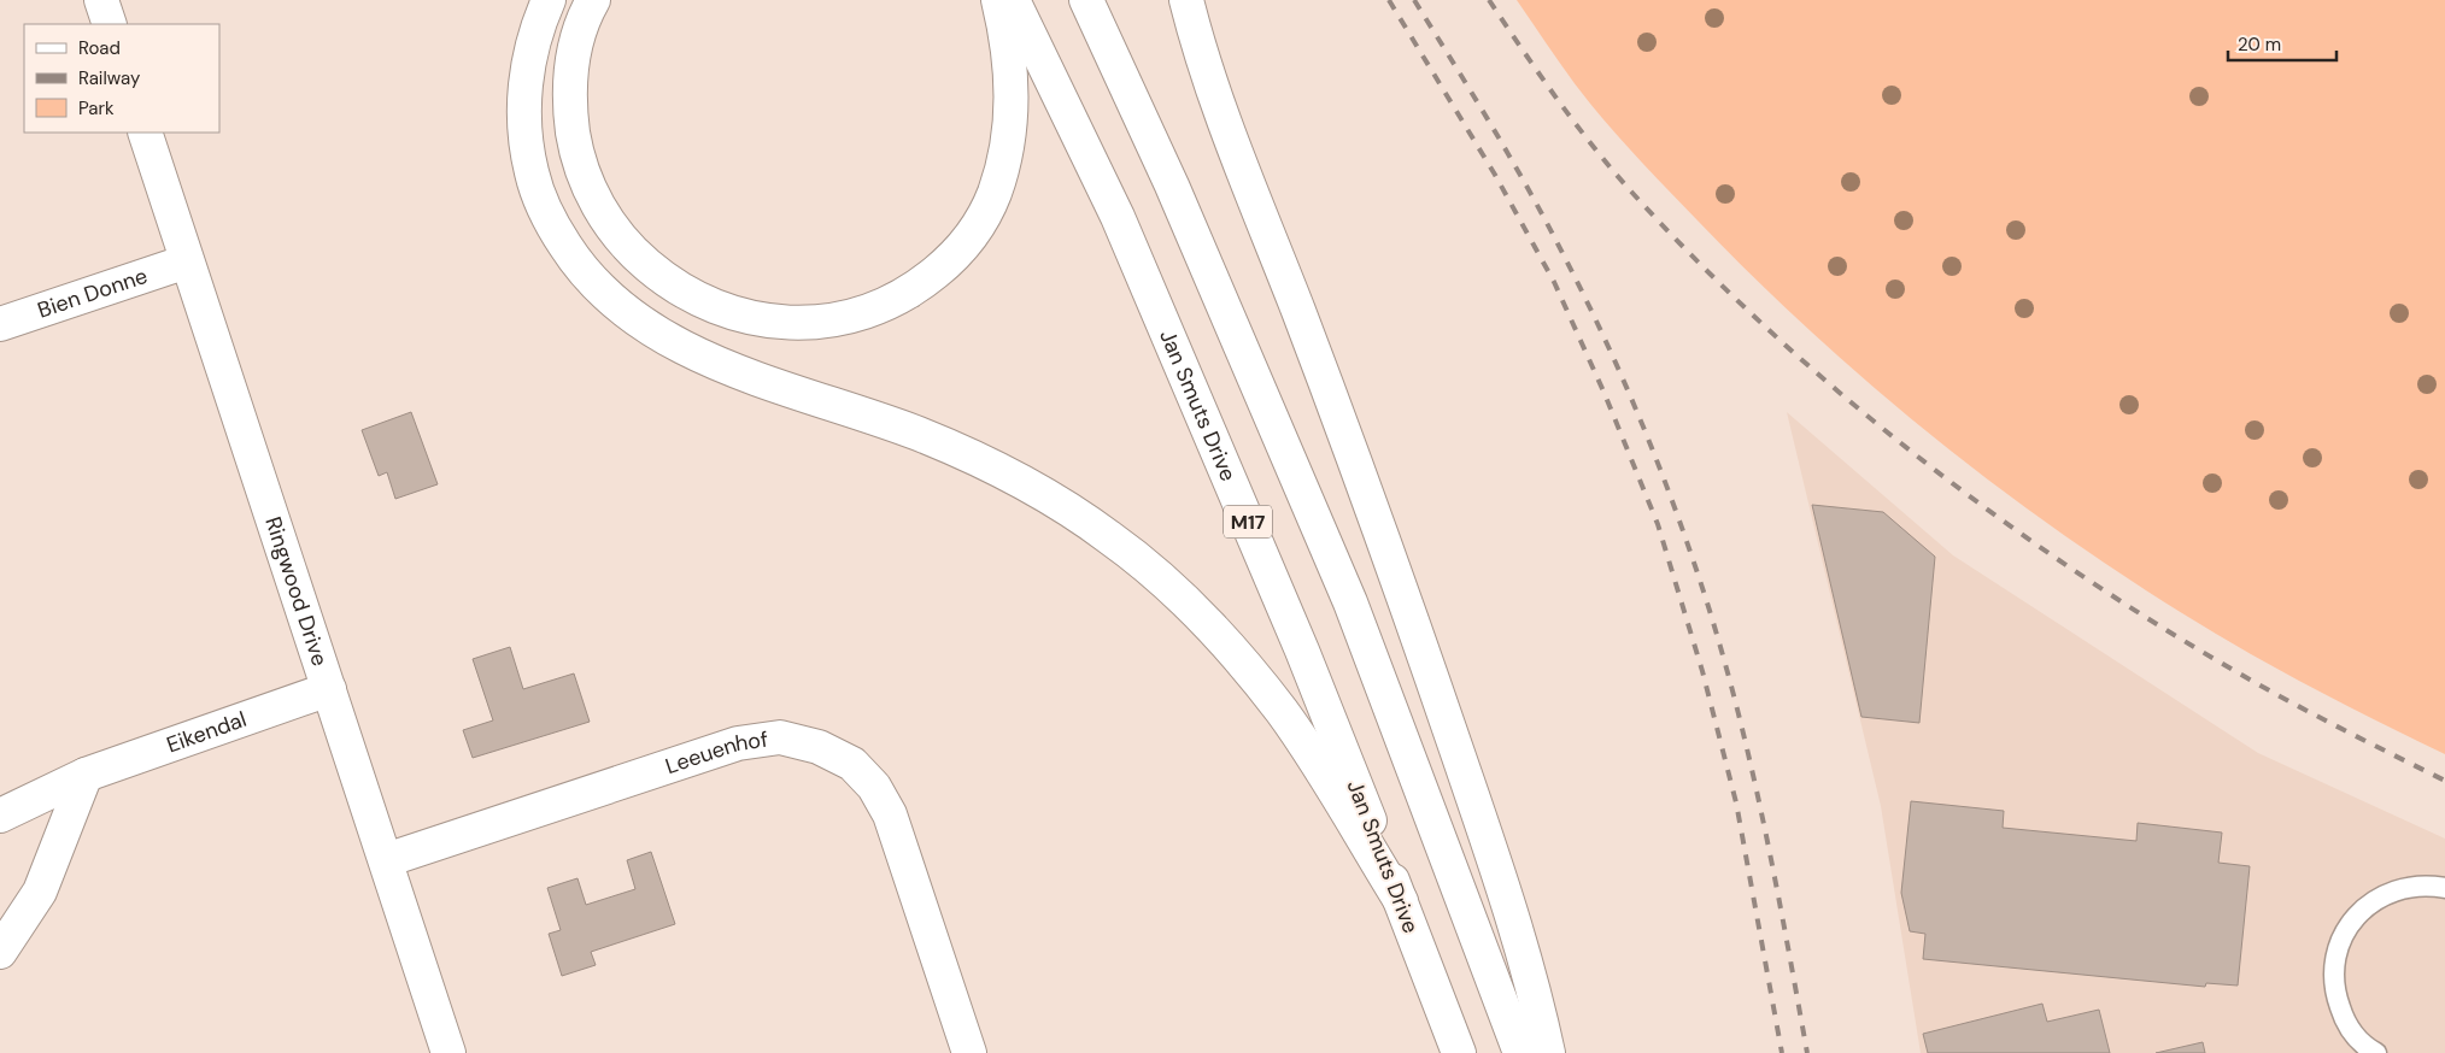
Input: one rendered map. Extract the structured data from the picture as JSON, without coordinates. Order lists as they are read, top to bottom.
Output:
{
  "streets": {
    "main road": [
      "Bien Donne",
      "Jan Smuts Drive",
      "M17",
      "Ringwood Drive",
      "Eikendal",
      "Leeuenhof"
    ]
  },
  "crossings": [
    ["Bien Donne", "Ringwood Drive"],
    ["Ringwood Drive", "Eikendal"],
    ["Ringwood Drive", "Leeuenhof"]
  ],
  "legend": ["Road", "Railway", "Park"],
  "scale_bar": "20 m"
}
